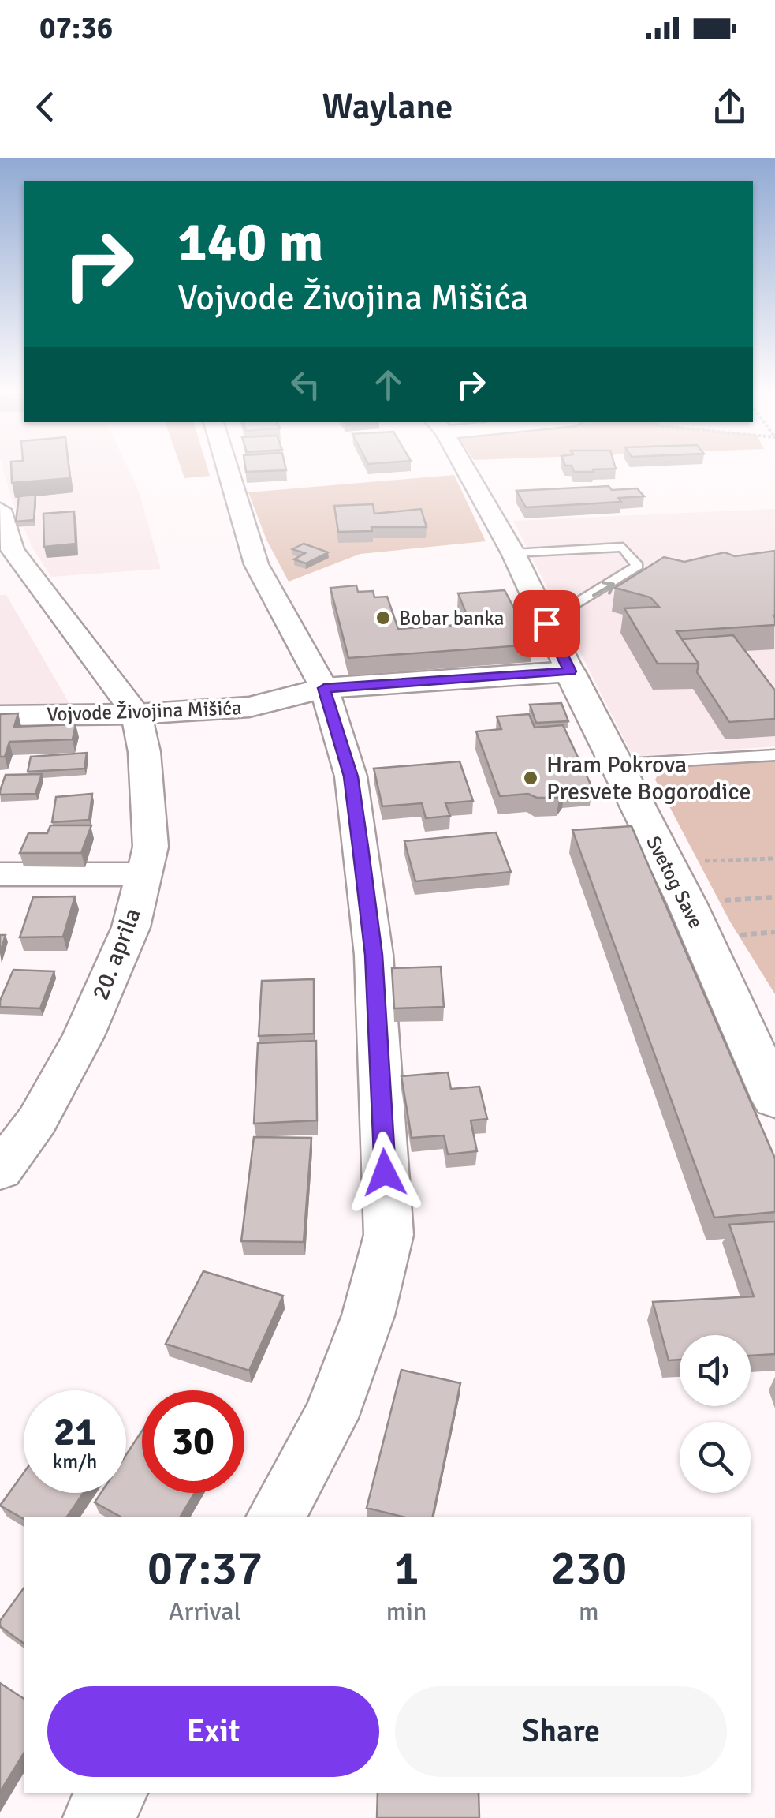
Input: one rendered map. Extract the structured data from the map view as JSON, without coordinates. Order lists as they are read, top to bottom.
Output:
{
  "streets": {
    "street": ["Vojvode Živojina Mišića", "Svetog Save", "20. aprila"]
  },
  "crossings": [
    ["Vojvode Živojina Mišića", "Svetog Save"],
    ["Vojvode Živojina Mišića", "20. aprila"]
  ],
  "places": ["Bobar banka", "Hram Pokrova Presvete Bogorodice"],
  "page": {
    "status": "07:36",
    "header": "Waylane",
    "turn": ["140 m", "Vojvode Živojina Mišića"],
    "speed": "21 km/h",
    "limit": "30",
    "eta": [
      "07:37",
      "Arrival",
      "1",
      "min",
      "230",
      "m"
    ],
    "buttons": ["Exit", "Share"]
  }
}
